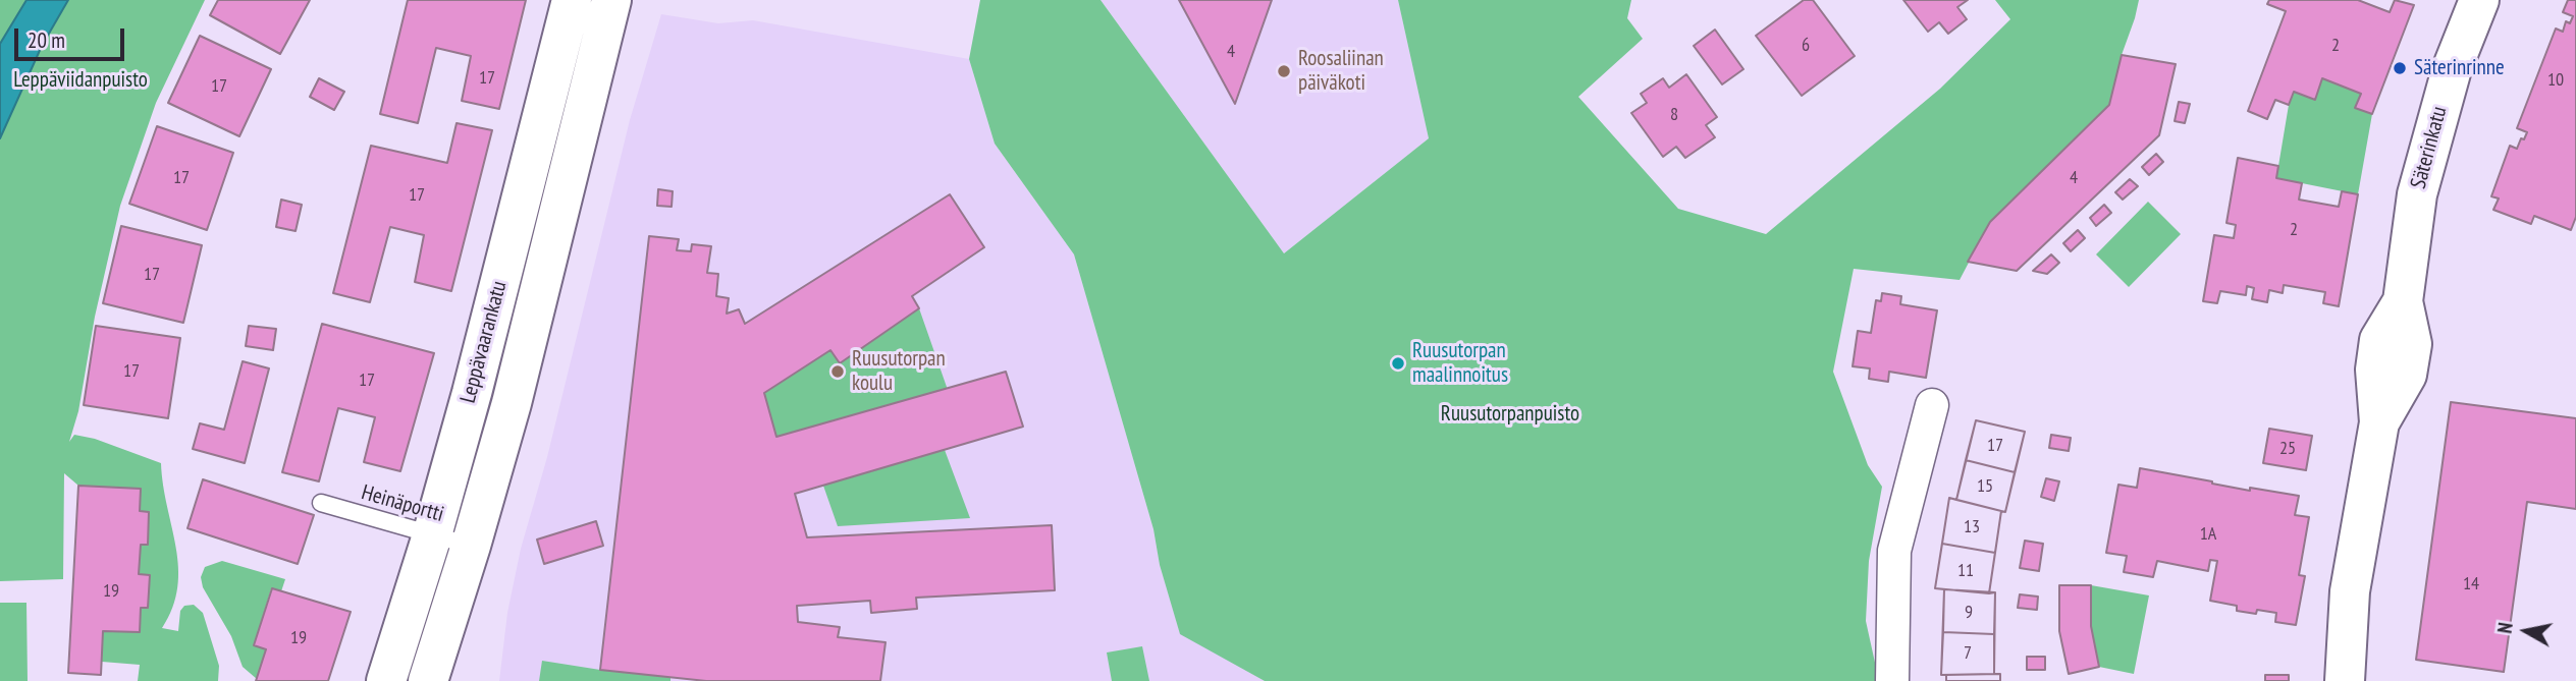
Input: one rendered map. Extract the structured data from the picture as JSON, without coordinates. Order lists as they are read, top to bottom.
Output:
{
  "streets": {
    "main road": ["Säterinkatu", "Leppävaarankatu"],
    "lane": ["Heinäportti"]
  },
  "crossings": [
    ["Leppävaarankatu", "Heinäportti"]
  ],
  "parks": ["Leppäviidanpuisto", "Ruusutorpanpuisto"],
  "places": [
    "Säterinrinne",
    "Roosaliinan päiväkoti",
    "Ruusutorpan maalinnoitus",
    "Ruusutorpan koulu"
  ],
  "house_numbers": [
    "6",
    "2",
    "4",
    "17",
    "10",
    "17",
    "8",
    "17",
    "4",
    "17",
    "2",
    "17",
    "17",
    "17",
    "17",
    "25",
    "15",
    "13",
    "1A",
    "11",
    "14",
    "19",
    "9",
    "19",
    "7"
  ],
  "scale_bar": "20 m",
  "north": "left"
}
